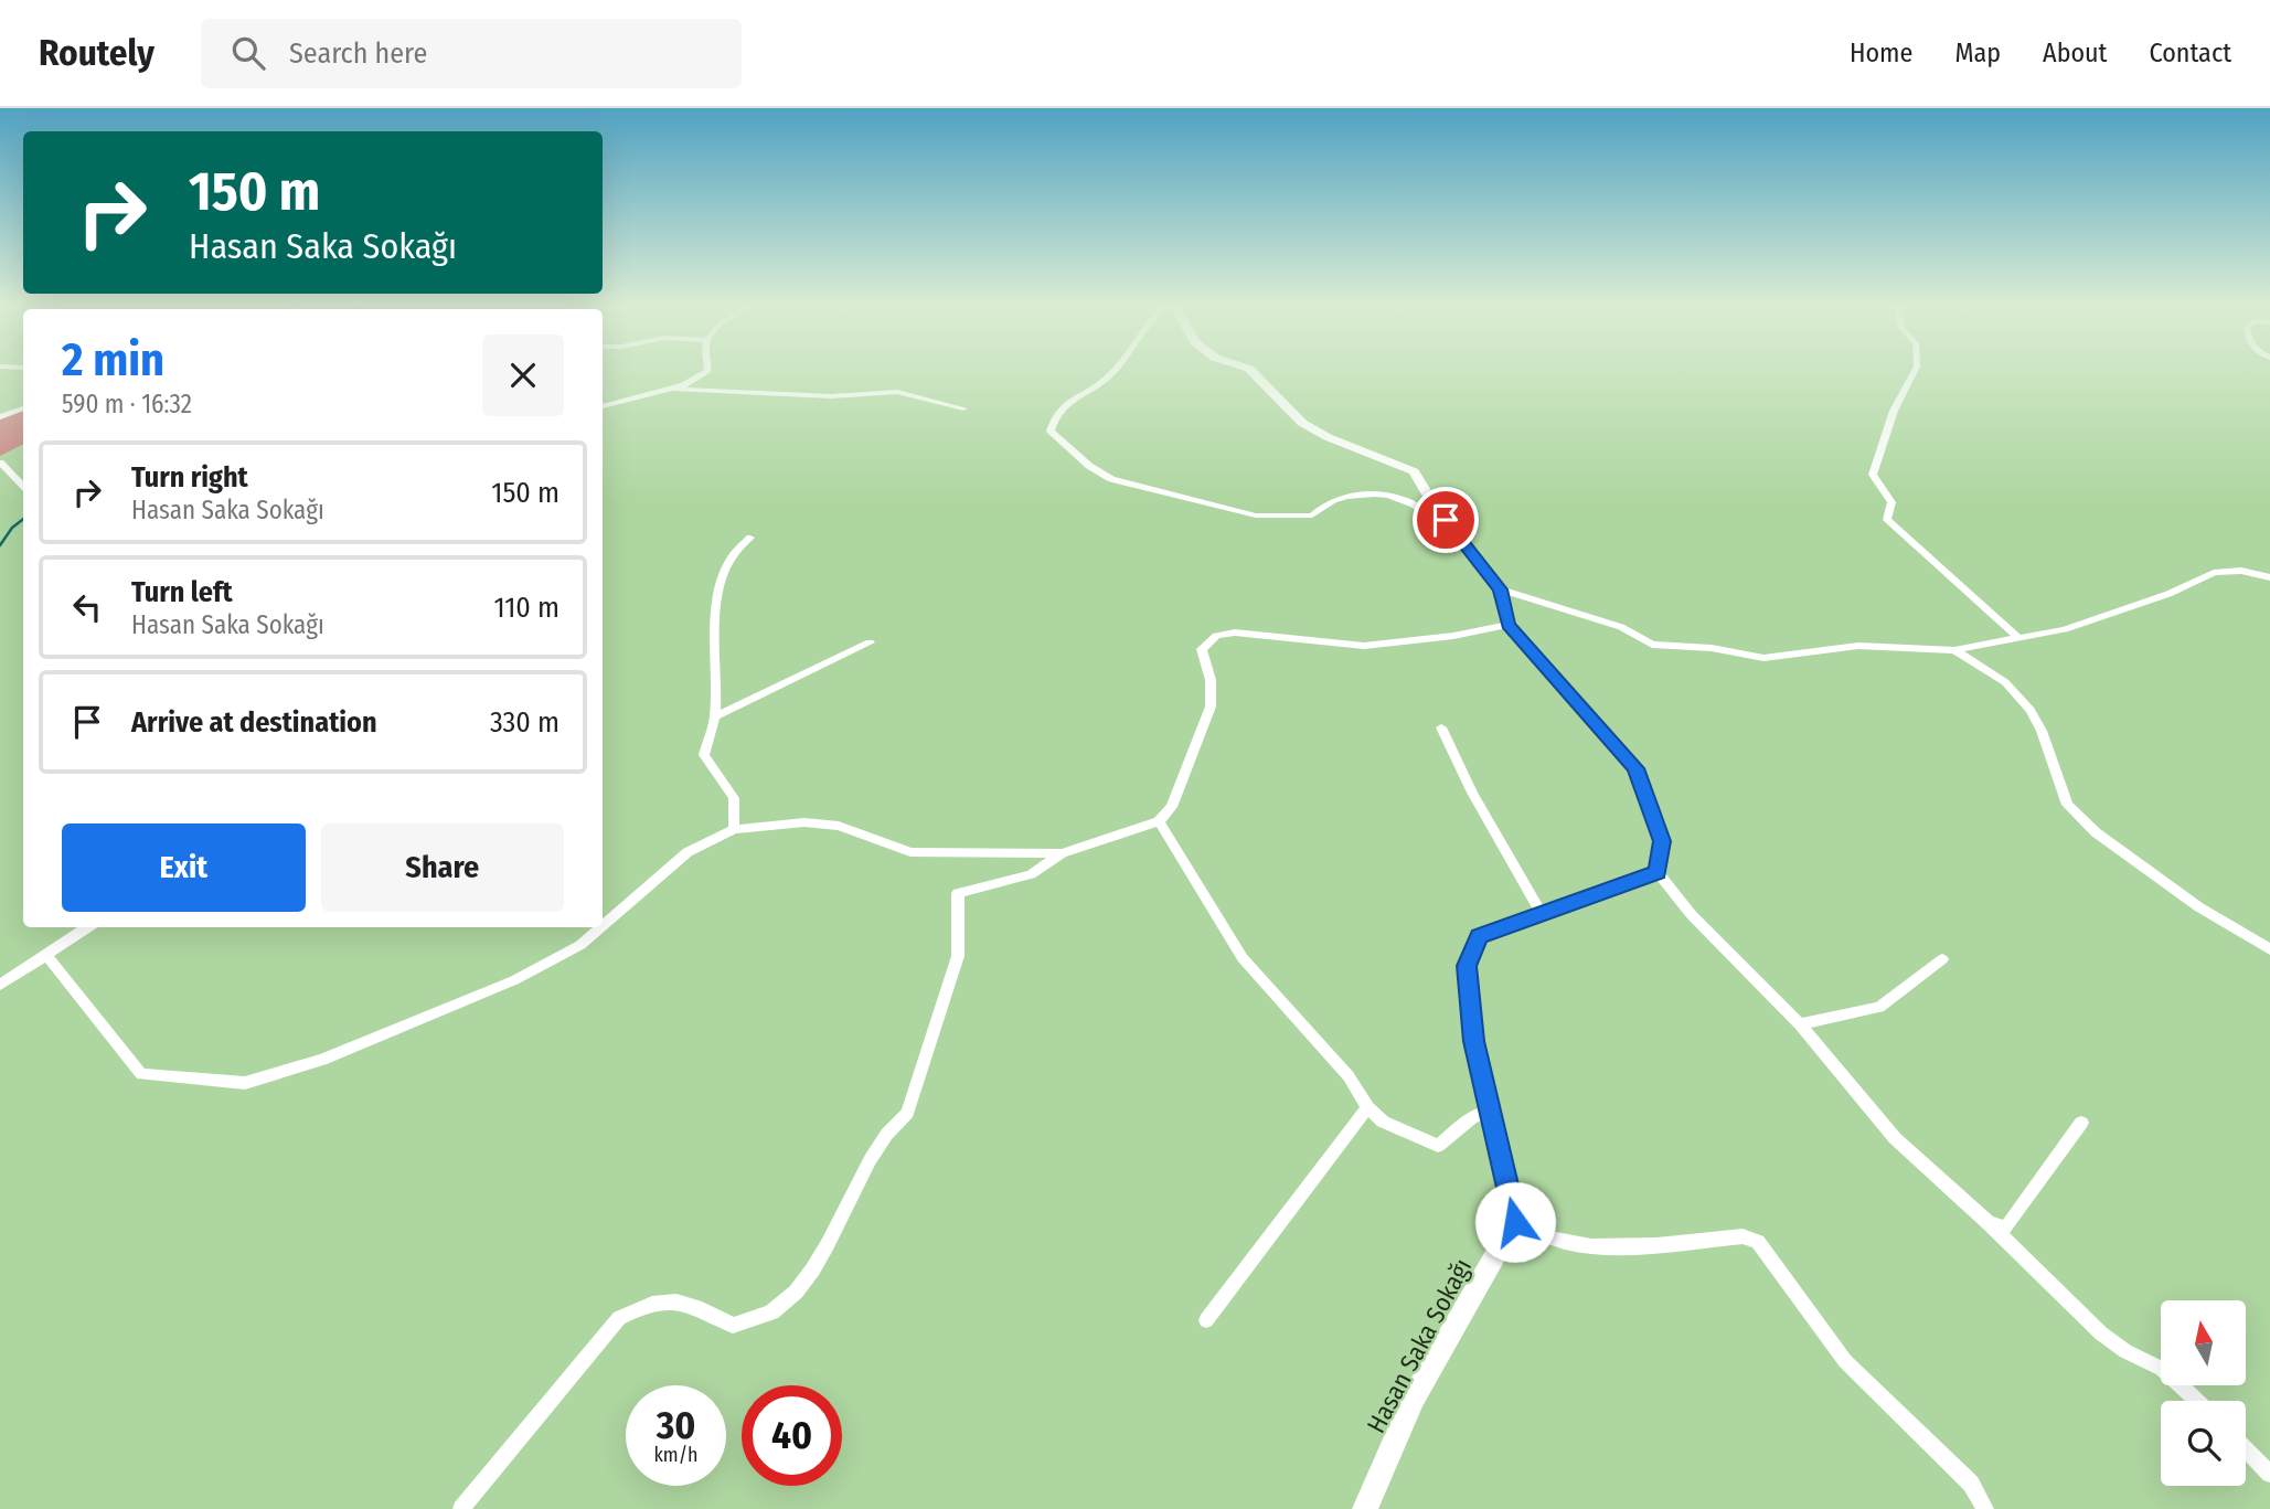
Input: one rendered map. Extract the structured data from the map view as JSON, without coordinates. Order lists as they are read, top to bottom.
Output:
{
  "streets": {
    "street": ["Hasan Saka Sokağı"]
  },
  "north": "top",
  "page": {
    "header": "Routely",
    "search": "Search here",
    "nav": [
      "Home",
      "Map",
      "About",
      "Contact"
    ],
    "turn": ["150 m", "Hasan Saka Sokağı"],
    "heading": ["2 min", "590 m · 16:32"],
    "list": [
      {
        "name": "Turn right",
        "note": "Hasan Saka Sokağı",
        "value": "150 m"
      },
      {
        "name": "Turn left",
        "note": "Hasan Saka Sokağı",
        "value": "110 m"
      },
      {
        "name": "Arrive at destination",
        "value": "330 m"
      }
    ],
    "buttons": ["Exit", "Share"],
    "speed": "30 km/h",
    "limit": "40"
  }
}
